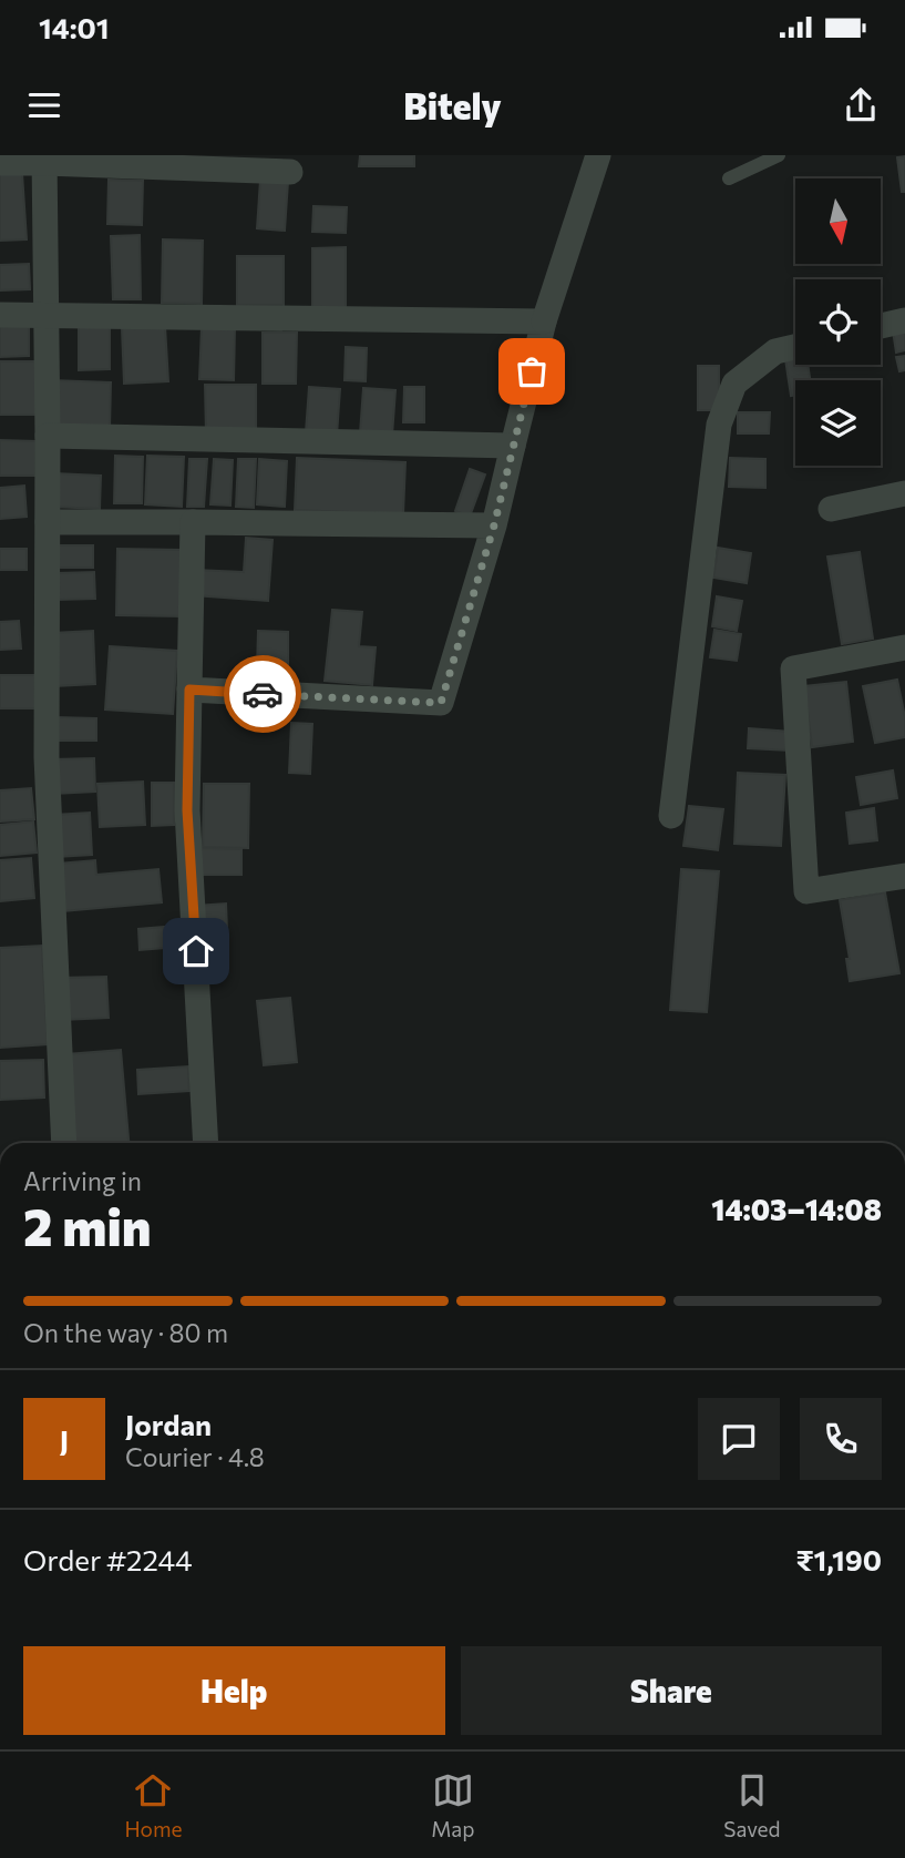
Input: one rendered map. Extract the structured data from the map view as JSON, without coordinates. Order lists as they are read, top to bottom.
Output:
{
  "north": "bottom",
  "page": {
    "status": "14:01",
    "header": "Bitely",
    "heading": ["2 min", "Arriving in", "14:03–14:08"],
    "panel": [
      "Jordan",
      "Courier · 4.8",
      "Order #2244",
      "₹1,190"
    ],
    "bar": "On the way · 80 m",
    "round": "J",
    "buttons": ["Help", "Share"],
    "tabs": ["Home", "Map", "Saved"]
  }
}
